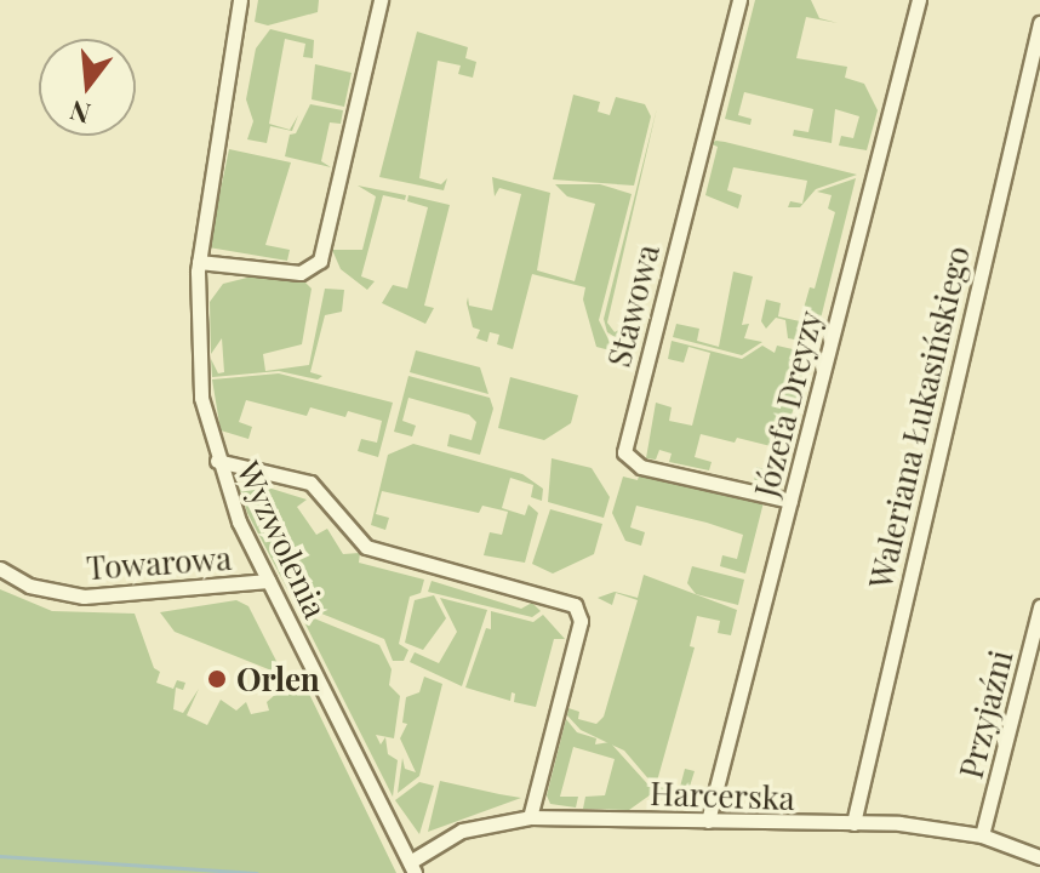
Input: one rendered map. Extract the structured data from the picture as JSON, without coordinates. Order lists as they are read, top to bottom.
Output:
{
  "streets": {
    "street": [
      "Stawowa",
      "Józefa Dreyzy",
      "Waleriana Łukasińskiego",
      "Wyzwolenia",
      "Towarowa",
      "Przyjaźni",
      "Harcerska"
    ]
  },
  "crossings": [
    ["Stawowa", "Józefa Dreyzy"],
    ["Józefa Dreyzy", "Harcerska"],
    ["Waleriana Łukasińskiego", "Harcerska"],
    ["Wyzwolenia", "Towarowa"],
    ["Wyzwolenia", "Harcerska"],
    ["Przyjaźni", "Harcerska"]
  ],
  "places": ["Orlen"],
  "north": "bottom"
}
